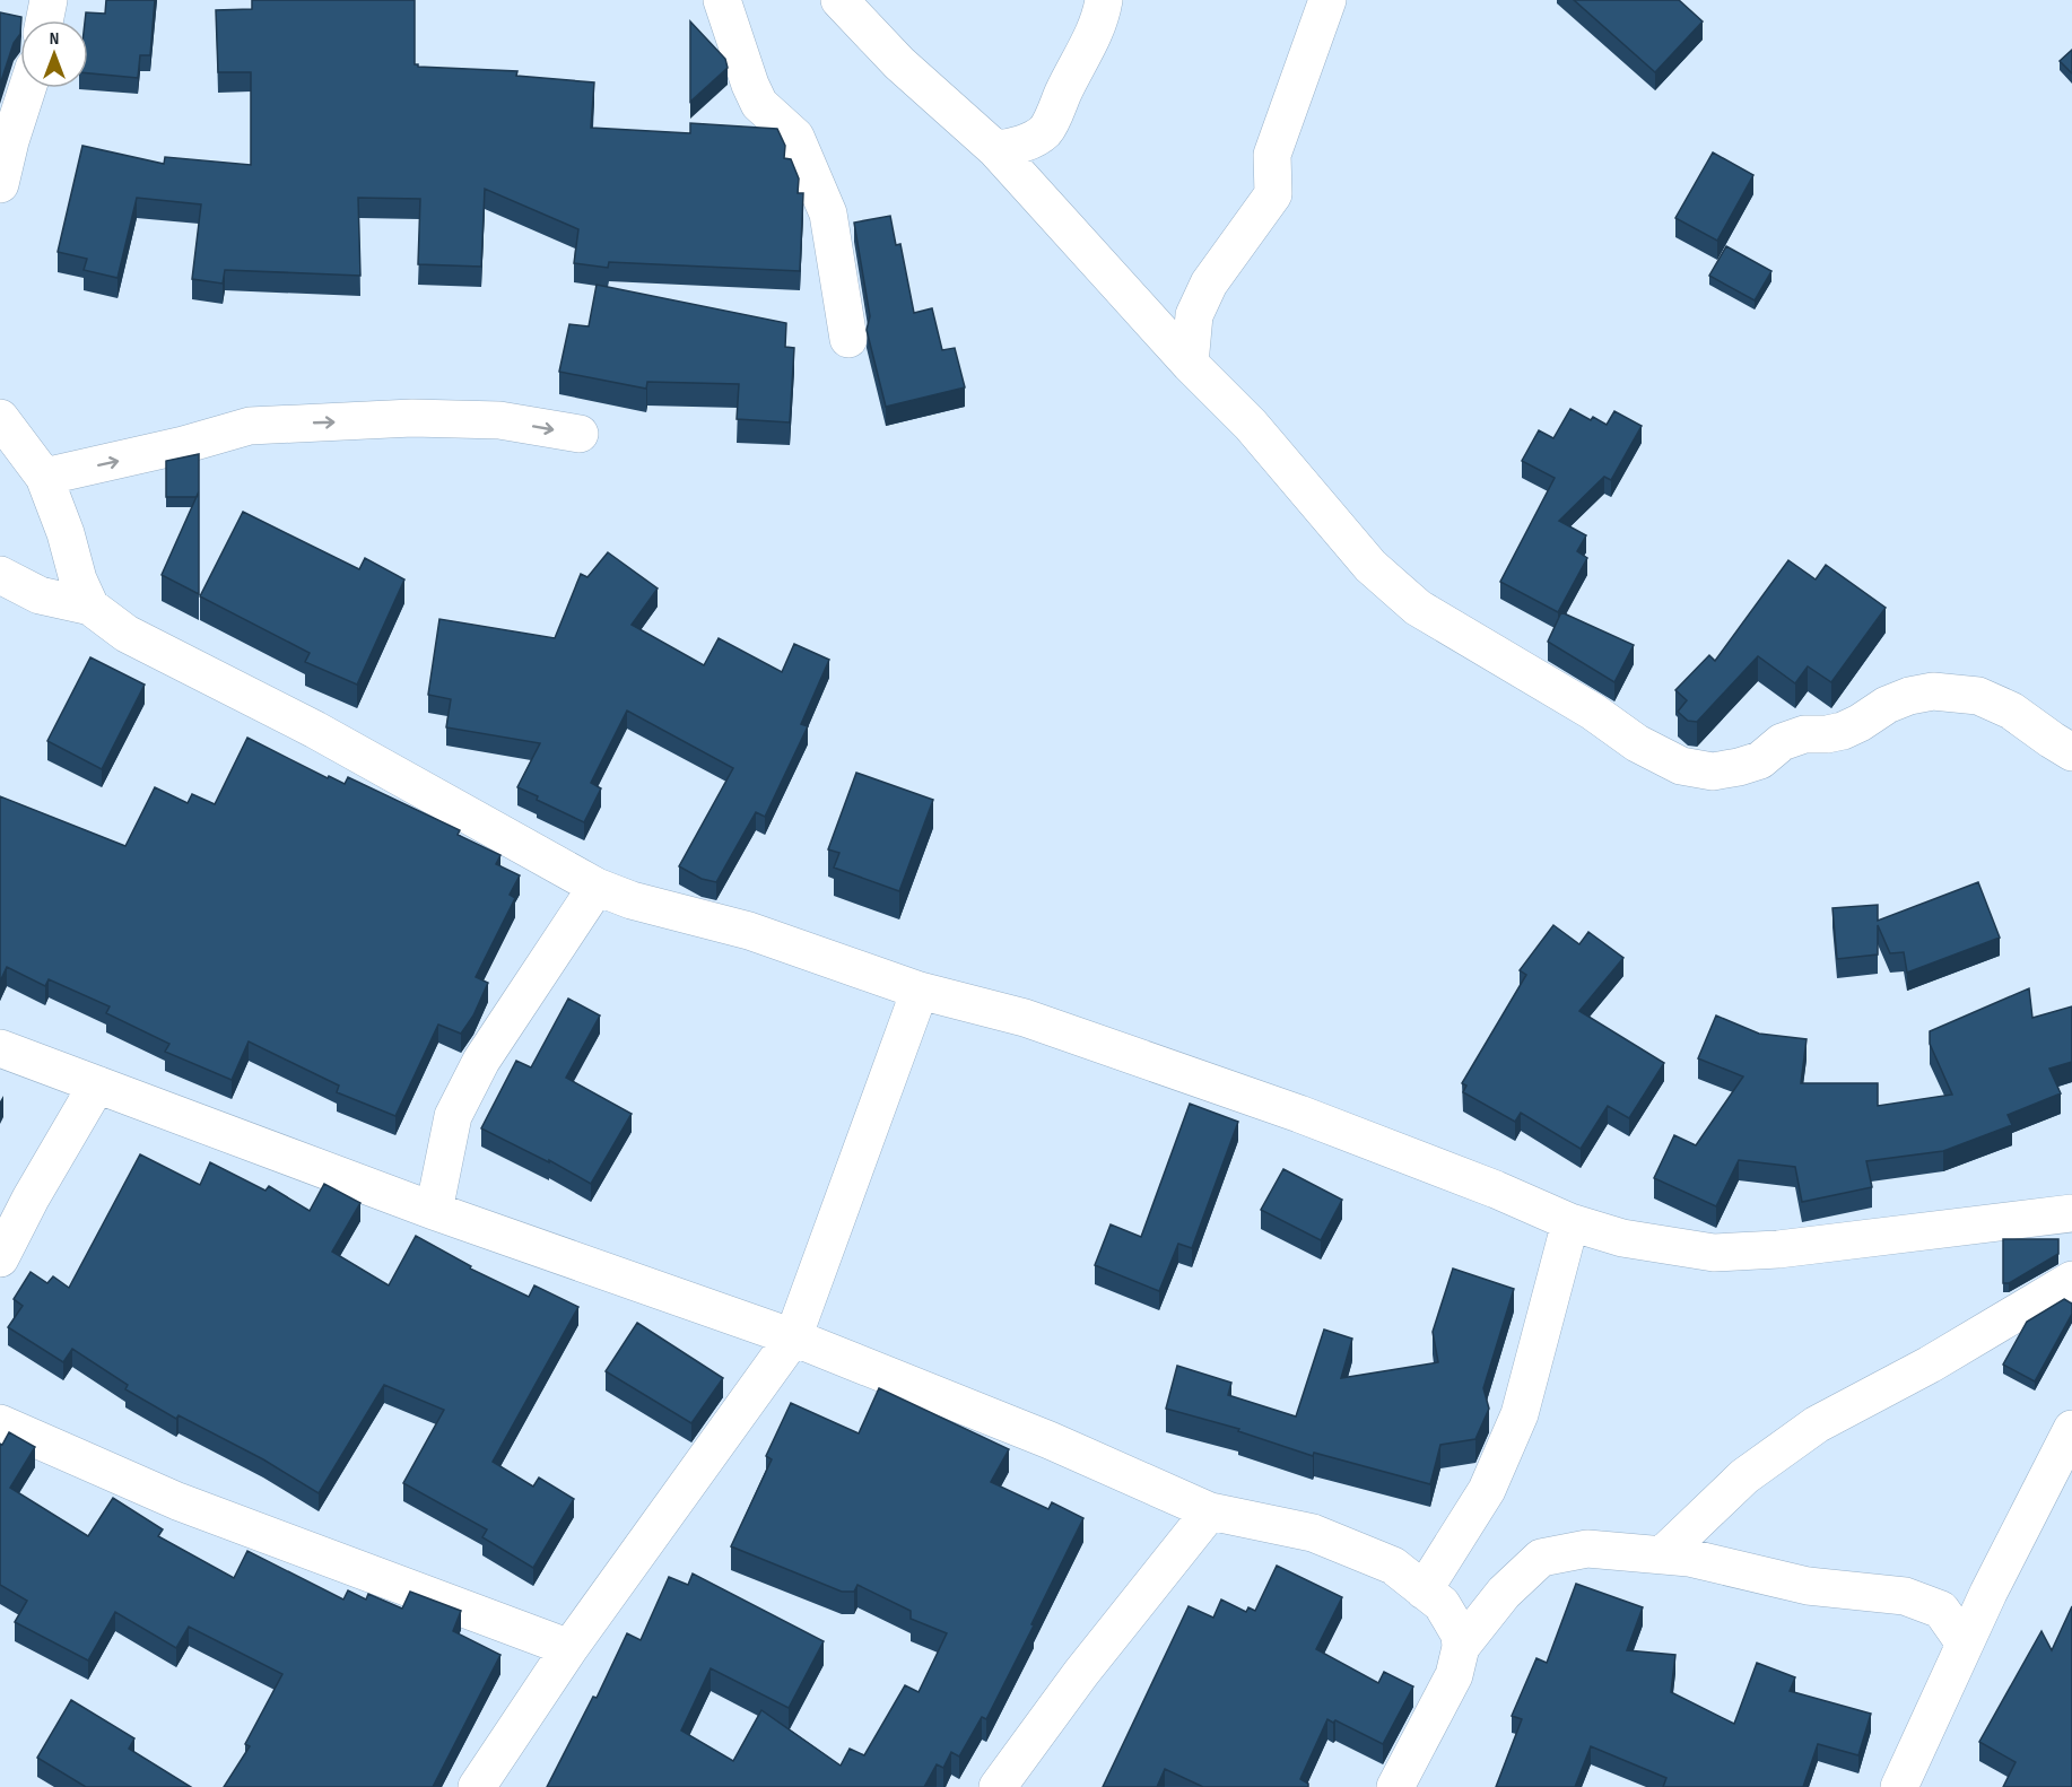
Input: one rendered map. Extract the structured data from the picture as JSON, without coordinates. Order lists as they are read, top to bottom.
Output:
{
  "north": "top"
}
